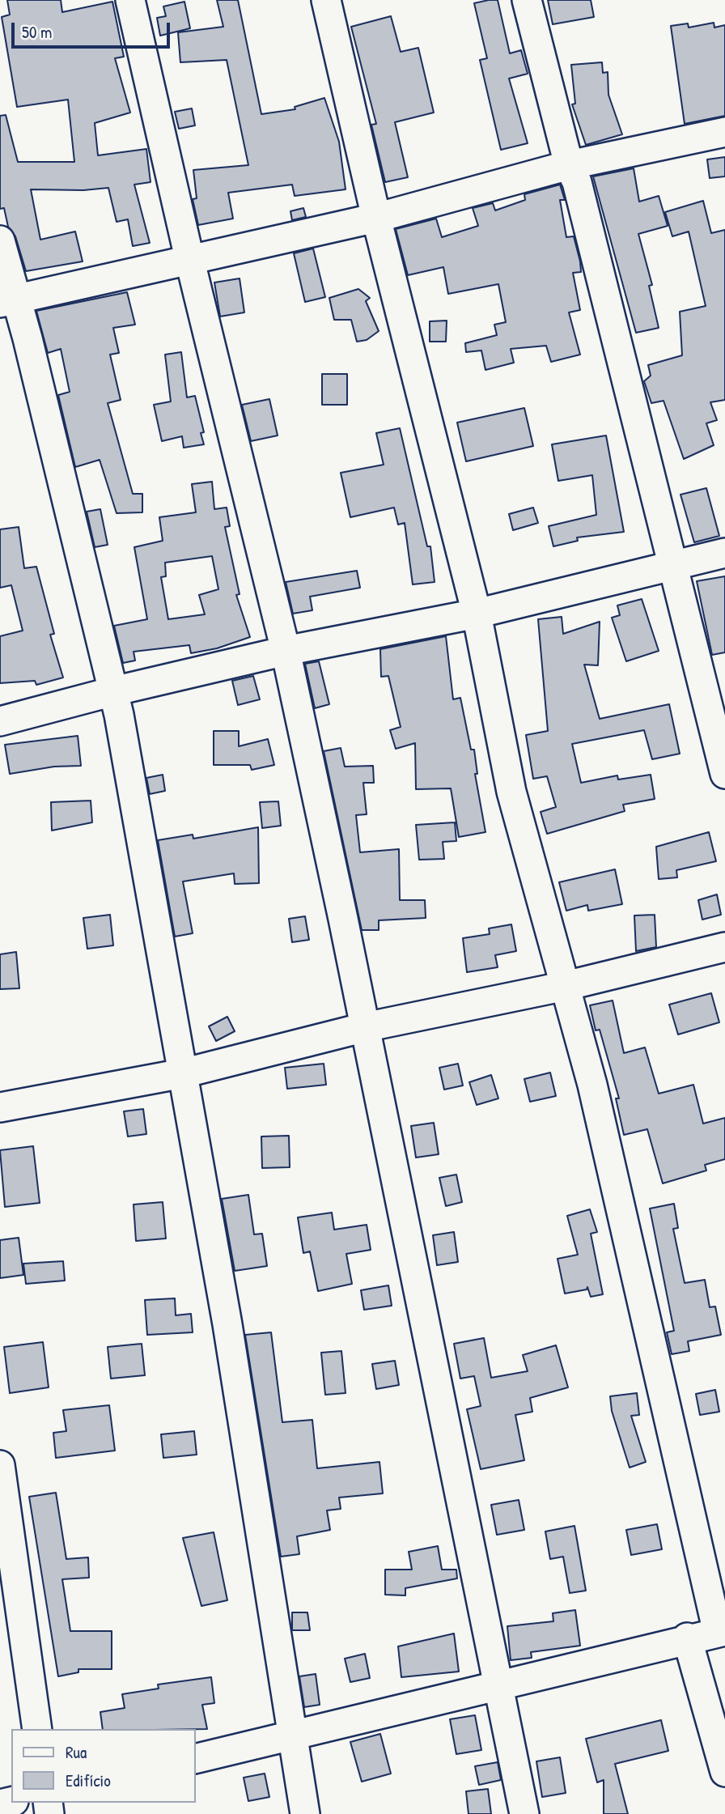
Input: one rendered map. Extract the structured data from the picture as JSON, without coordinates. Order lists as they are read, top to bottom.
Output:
{
  "legend": ["Rua", "Edifício"],
  "scale_bar": "50 m"
}
